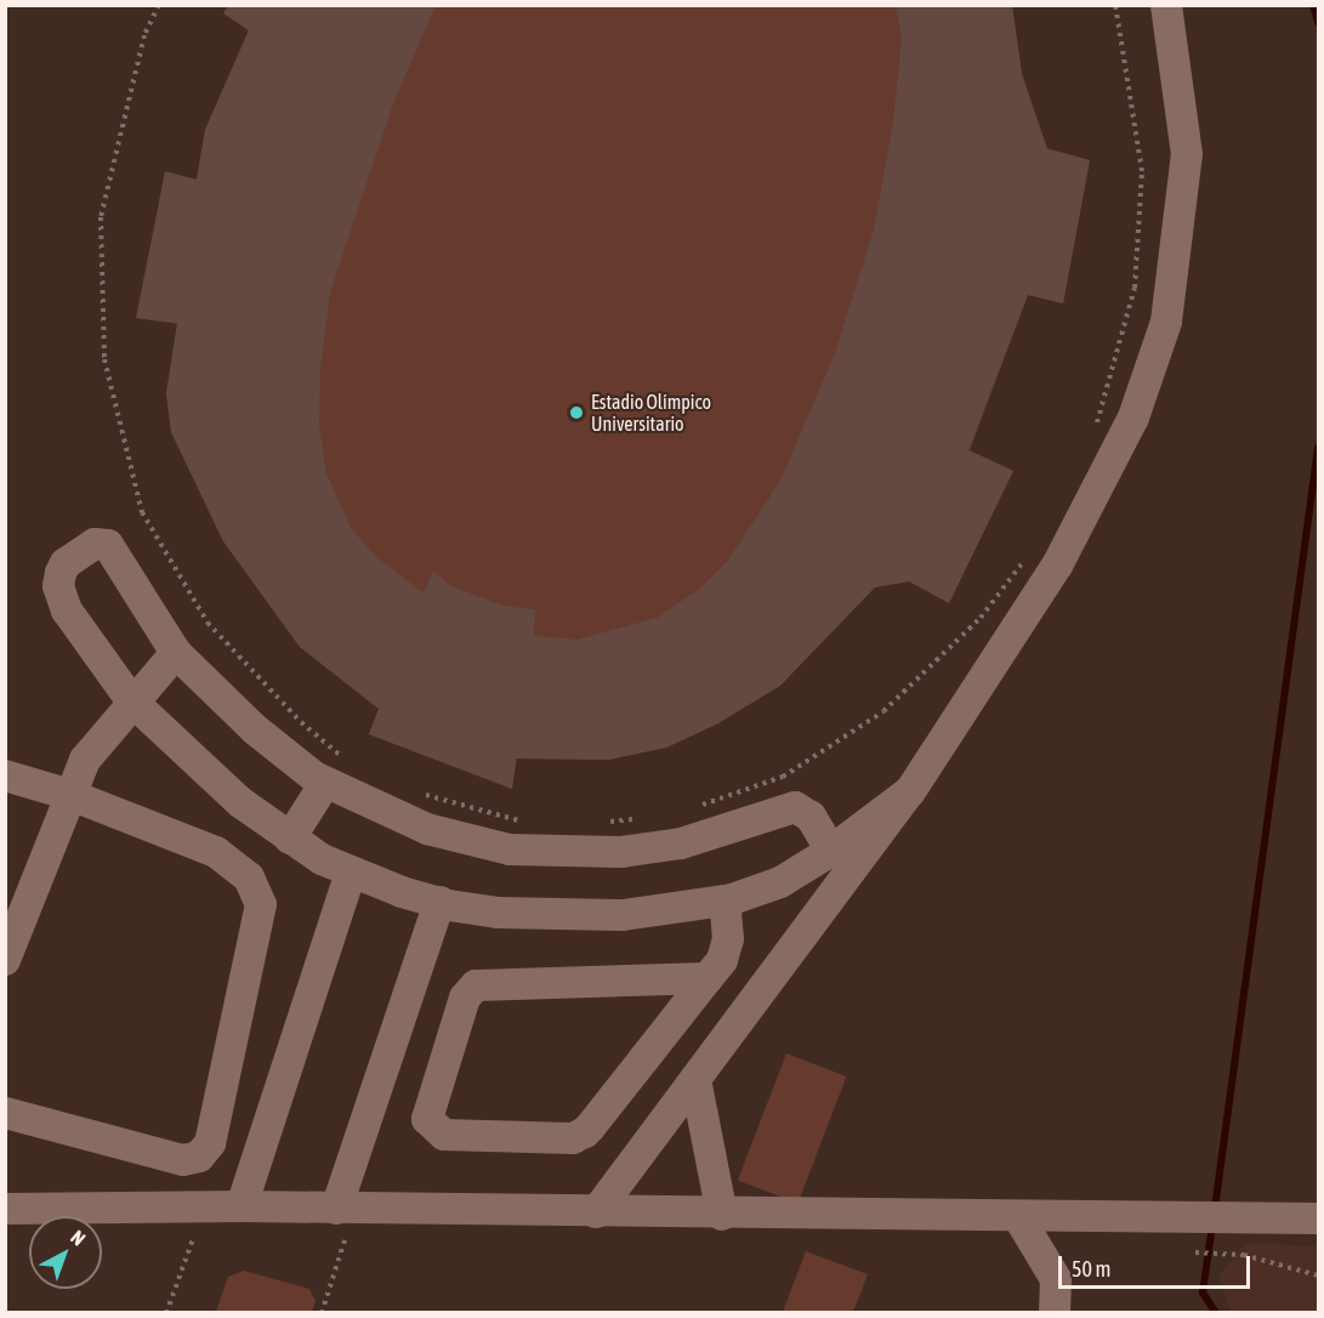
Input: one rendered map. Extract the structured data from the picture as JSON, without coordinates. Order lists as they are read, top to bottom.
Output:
{
  "places": ["Estadio Olímpico Universitario"],
  "scale_bar": "50 m",
  "north": "top right"
}
